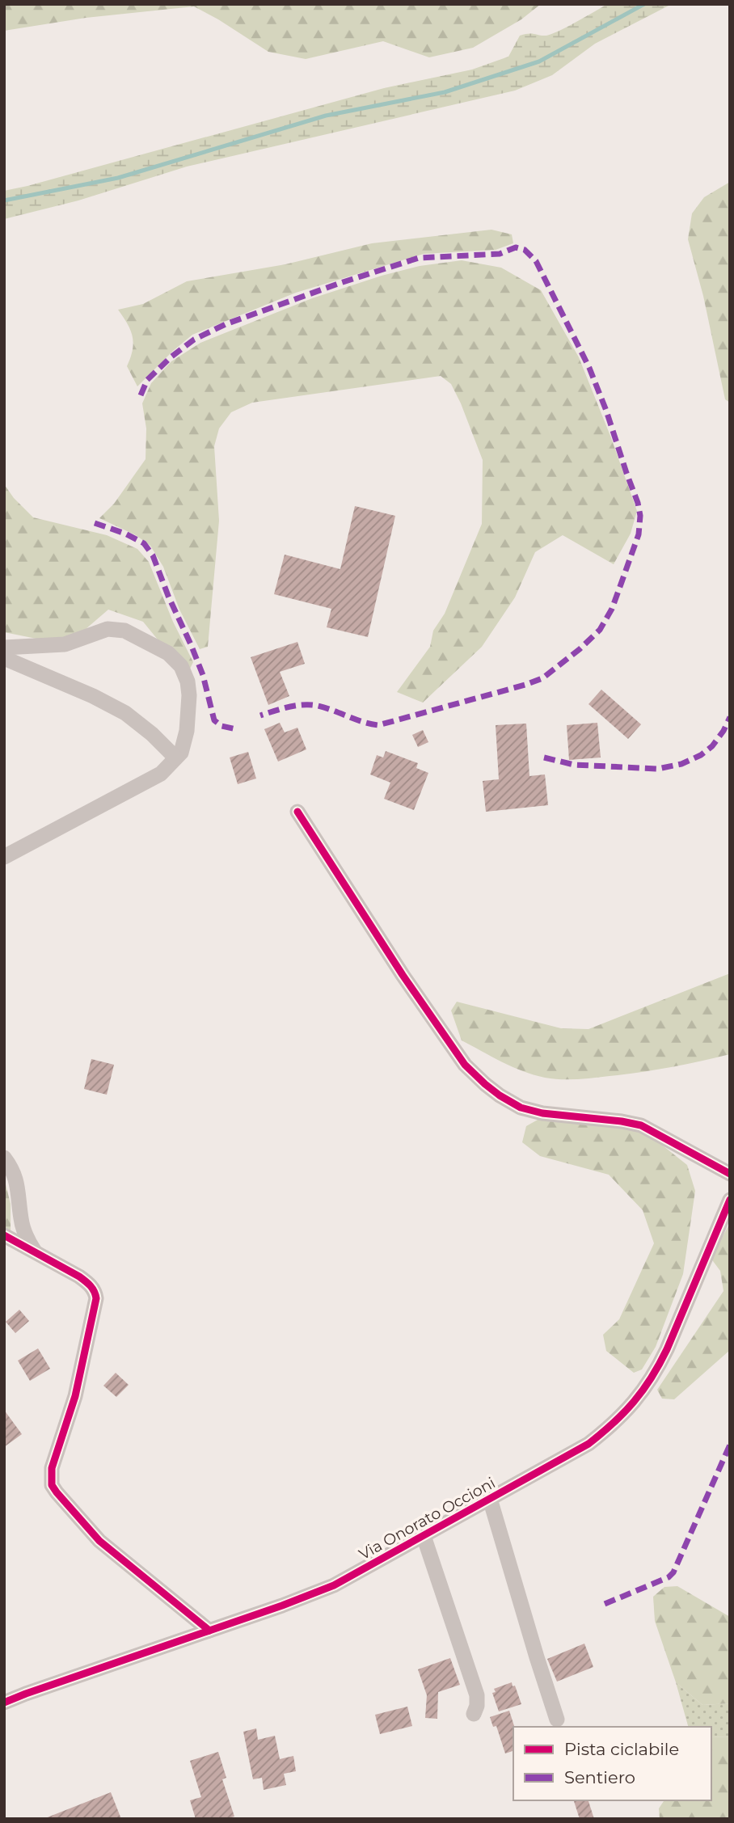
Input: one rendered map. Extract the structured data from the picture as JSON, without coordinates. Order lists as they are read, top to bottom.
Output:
{
  "streets": {
    "street": ["Via Onorato Occioni"]
  },
  "legend": ["Pista ciclabile", "Sentiero"]
}
